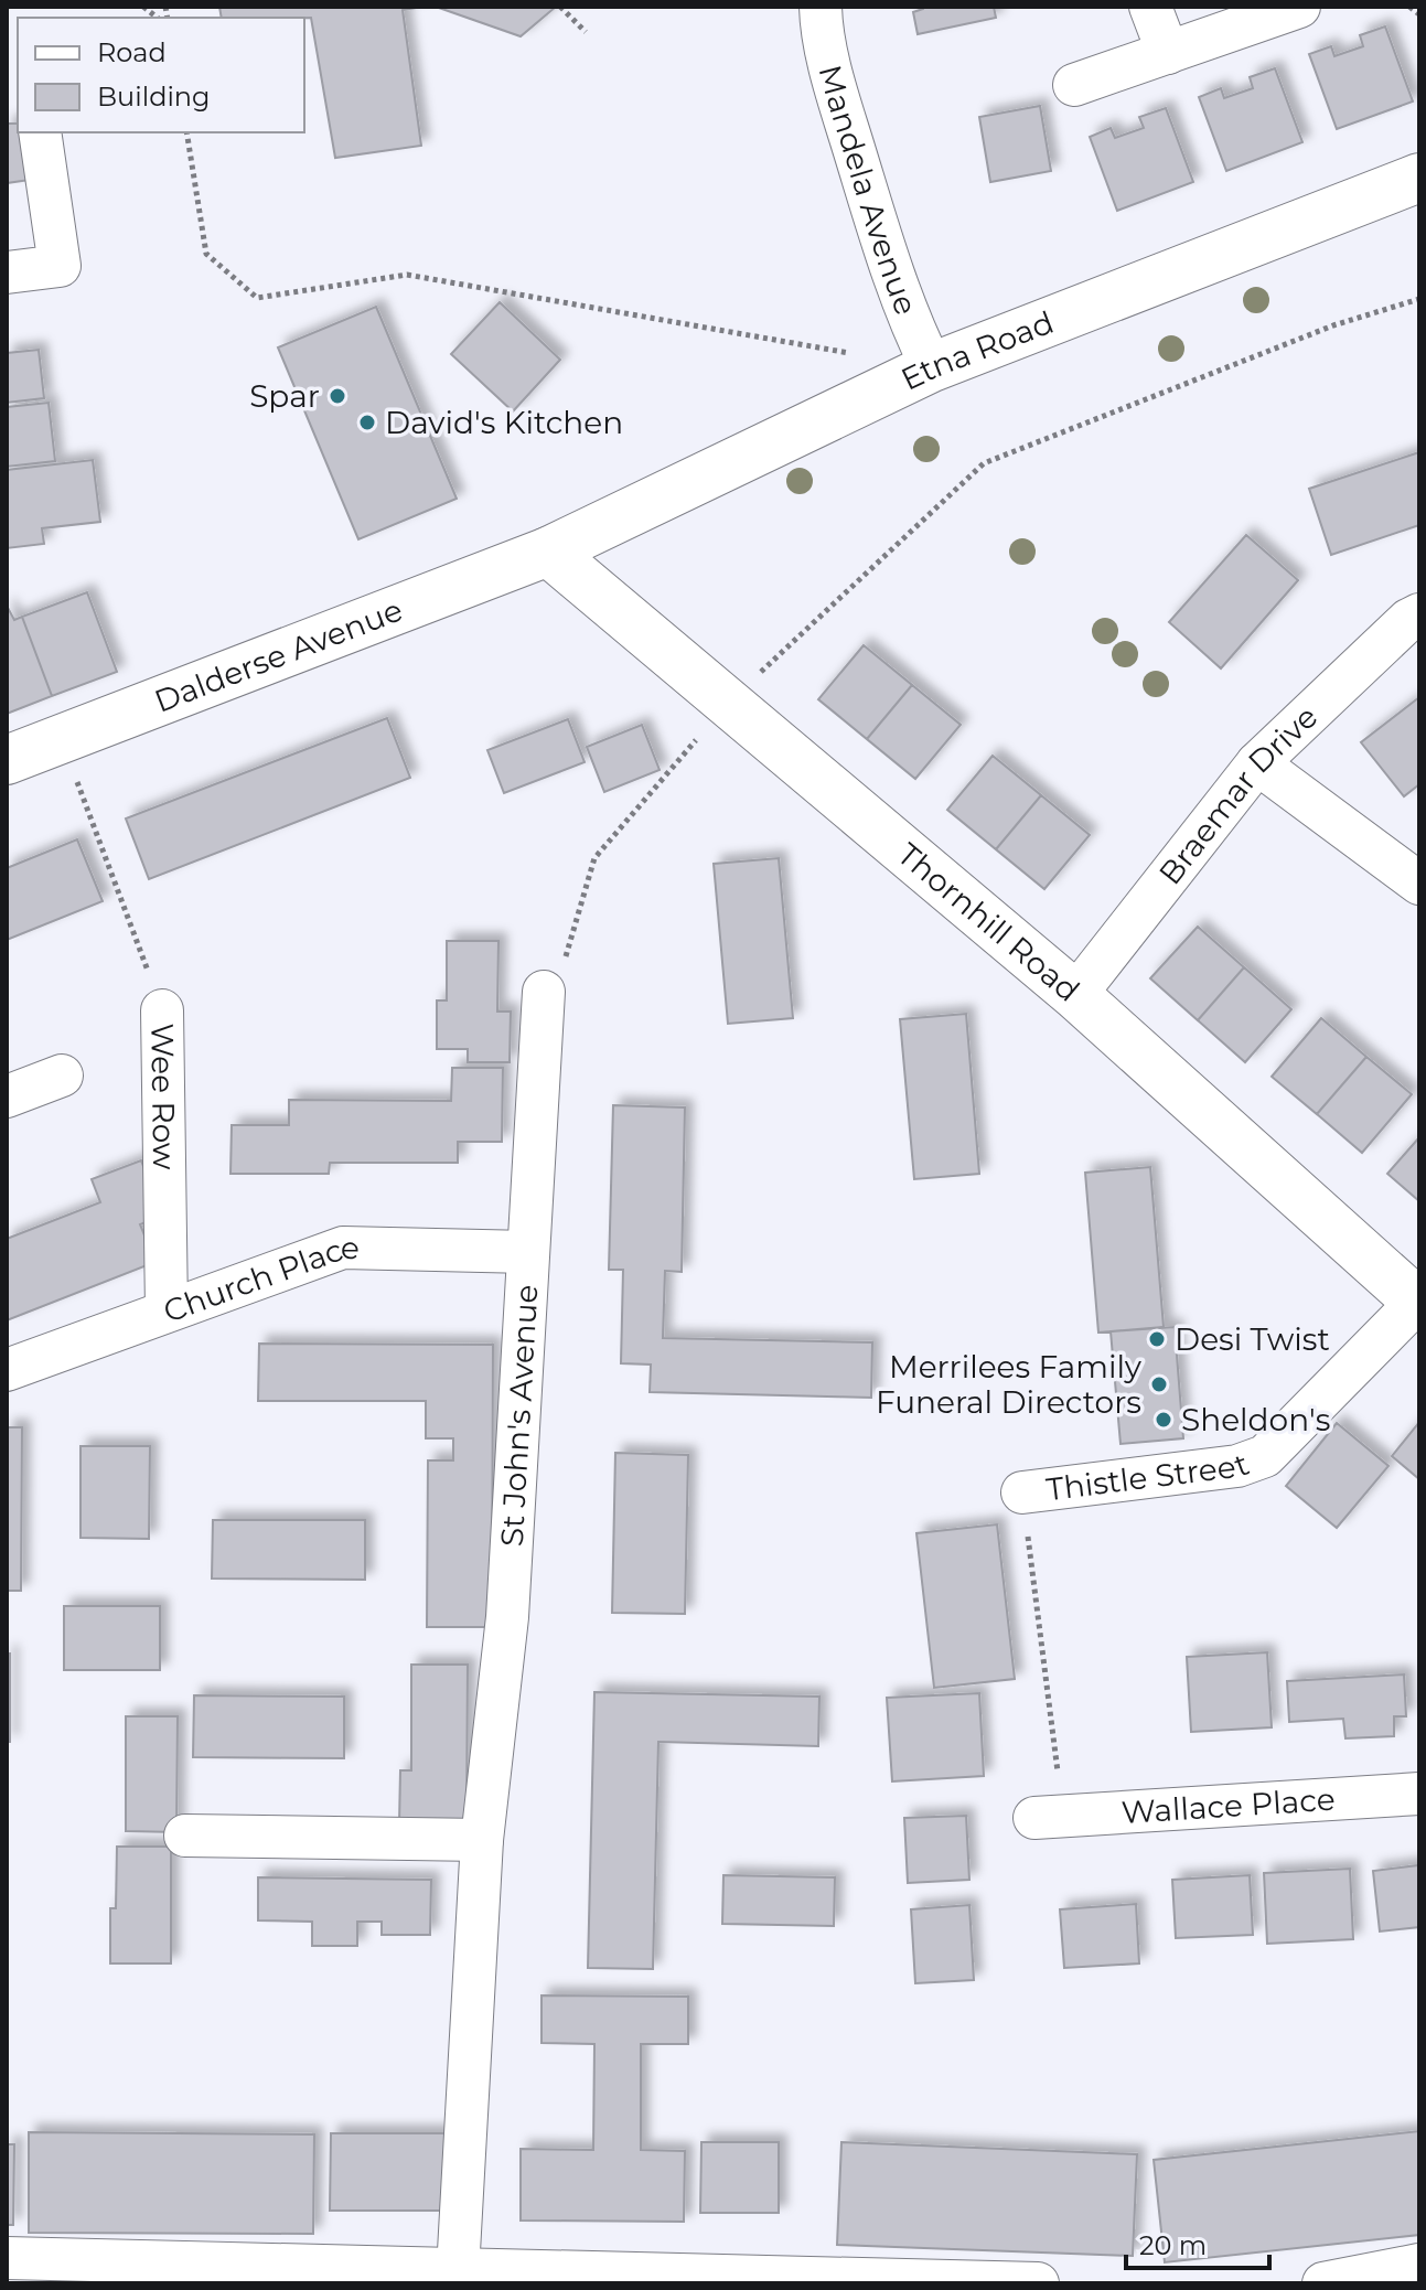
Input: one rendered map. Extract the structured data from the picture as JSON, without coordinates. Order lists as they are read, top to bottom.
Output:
{
  "streets": {
    "street": [
      "Mandela Avenue",
      "Etna Road",
      "Dalderse Avenue",
      "Braemar Drive",
      "Thornhill Road",
      "Wee Row",
      "Church Place",
      "St John's Avenue",
      "Thistle Street",
      "Wallace Place"
    ]
  },
  "crossings": [
    ["Mandela Avenue", "Etna Road"],
    ["Etna Road", "Dalderse Avenue"],
    ["Etna Road", "Thornhill Road"],
    ["Dalderse Avenue", "Thornhill Road"],
    ["Dalderse Avenue", "Wee Row"],
    ["Braemar Drive", "Thornhill Road"],
    ["Thornhill Road", "Thistle Street"],
    ["Wee Row", "Church Place"],
    ["Church Place", "St John's Avenue"]
  ],
  "places": [
    "Spar",
    "David's Kitchen",
    "Desi Twist",
    "Merrilees Family Funeral Directors",
    "Sheldon's"
  ],
  "legend": ["Road", "Building"],
  "scale_bar": "20 m"
}
